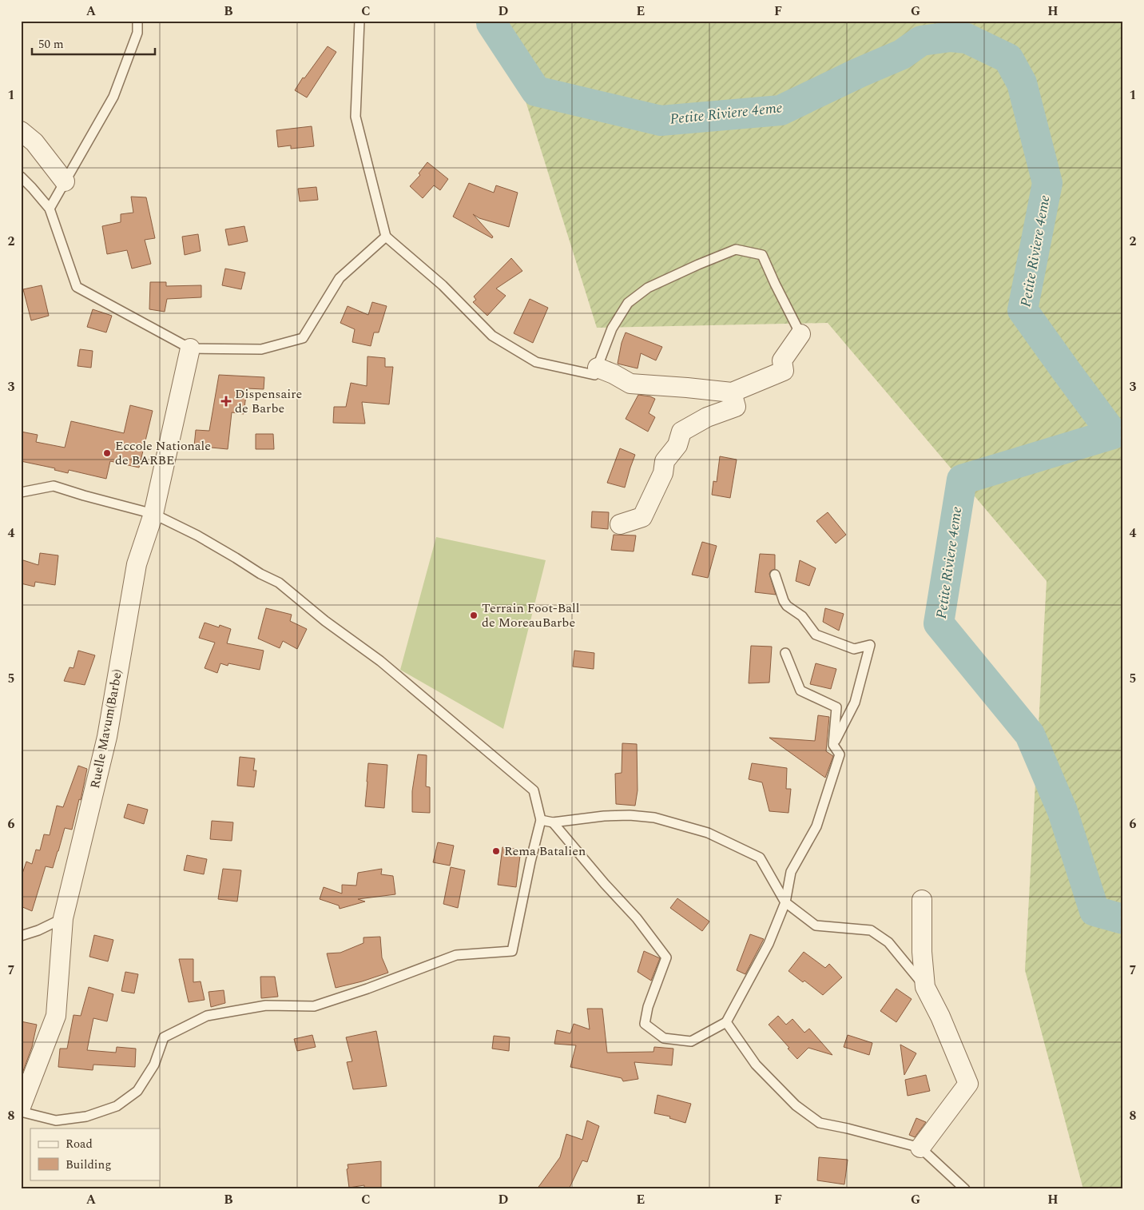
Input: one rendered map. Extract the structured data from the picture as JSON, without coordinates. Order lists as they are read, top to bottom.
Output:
{
  "streets": {
    "street": ["Ruelle Mavum(Barbe)"]
  },
  "water": ["Petite Riviere 4eme"],
  "places": {
    "health": ["Dispensaire de Barbe"],
    "other": ["Eccole Nationale de BARBE", "Terrain Foot-Ball de MoreauBarbe", "Rema Batalien"]
  },
  "legend": ["Road", "Building"],
  "scale_bar": "50 m",
  "grid": {
    "columns": [
      "A",
      "B",
      "C",
      "D",
      "E",
      "F",
      "G",
      "H"
    ],
    "rows": [
      "1",
      "2",
      "3",
      "4",
      "5",
      "6",
      "7",
      "8"
    ]
  }
}
